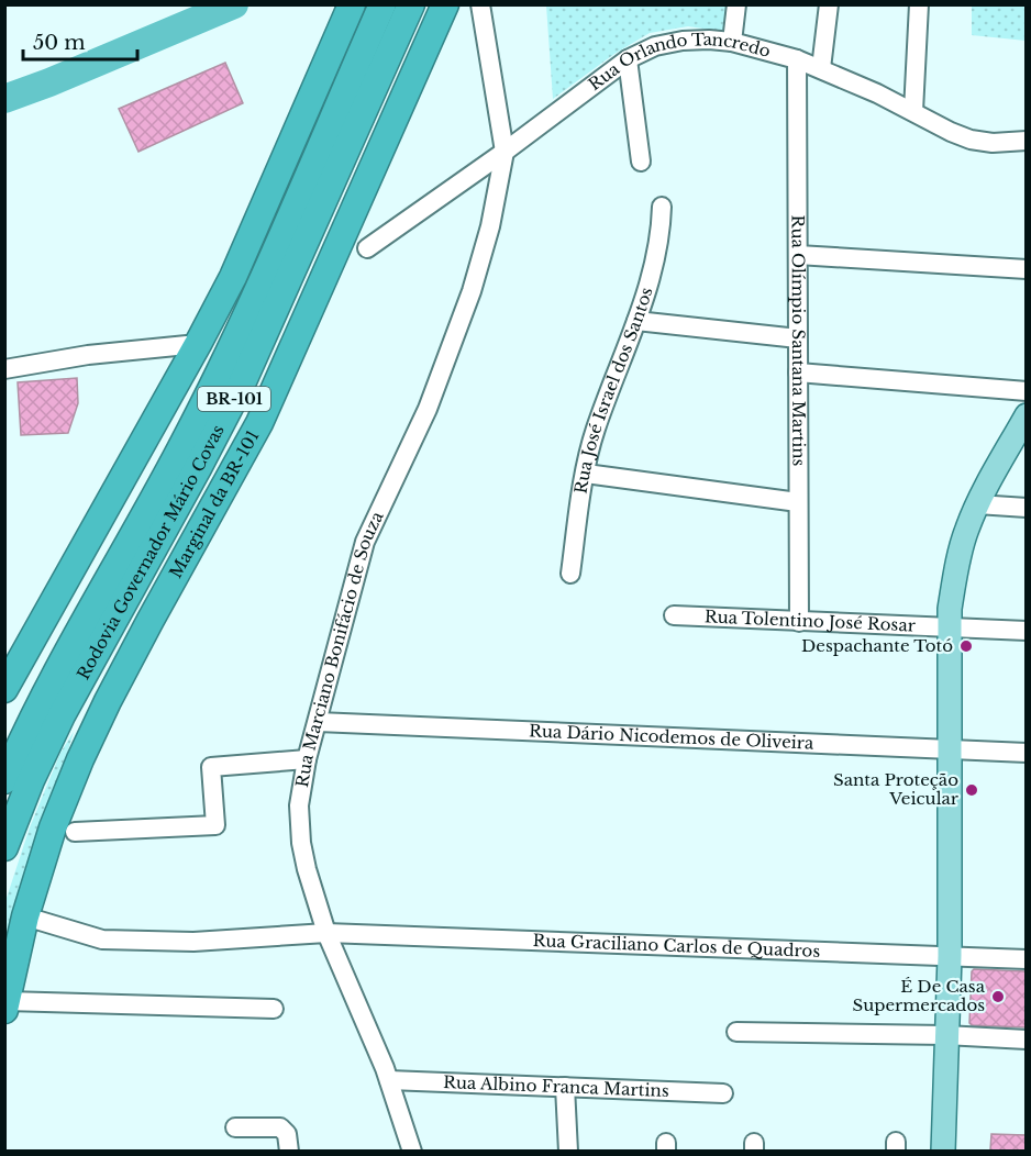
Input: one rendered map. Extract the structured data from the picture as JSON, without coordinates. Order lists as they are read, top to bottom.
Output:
{
  "streets": {
    "highway": ["BR-101", "Marginal da BR-101", "Rodovia Governador Mário Covas"],
    "street": [
      "Rua Orlando Tancredo",
      "Rua Olímpio Santana Martins",
      "Rua José Israel dos Santos",
      "Rua Tolentino José Rosar",
      "Rua Marciano Bonifácio de Souza",
      "Rua Dário Nicodemos de Oliveira",
      "Rua Graciliano Carlos de Quadros",
      "Rua Albino Franca Martins"
    ]
  },
  "crossings": [
    ["Rua Orlando Tancredo", "Rua Olímpio Santana Martins"],
    ["Rua Orlando Tancredo", "Rua Marciano Bonifácio de Souza"],
    ["Rua Olímpio Santana Martins", "Rua Tolentino José Rosar"],
    ["Marginal da BR-101", "Rua Graciliano Carlos de Quadros"],
    ["Rua Marciano Bonifácio de Souza", "Rua Dário Nicodemos de Oliveira"],
    ["Rua Marciano Bonifácio de Souza", "Rua Graciliano Carlos de Quadros"],
    ["Rua Marciano Bonifácio de Souza", "Rua Albino Franca Martins"]
  ],
  "places": ["Despachante Totó", "Santa Proteção Veicular", "É De Casa Supermercados"],
  "scale_bar": "50 m"
}
